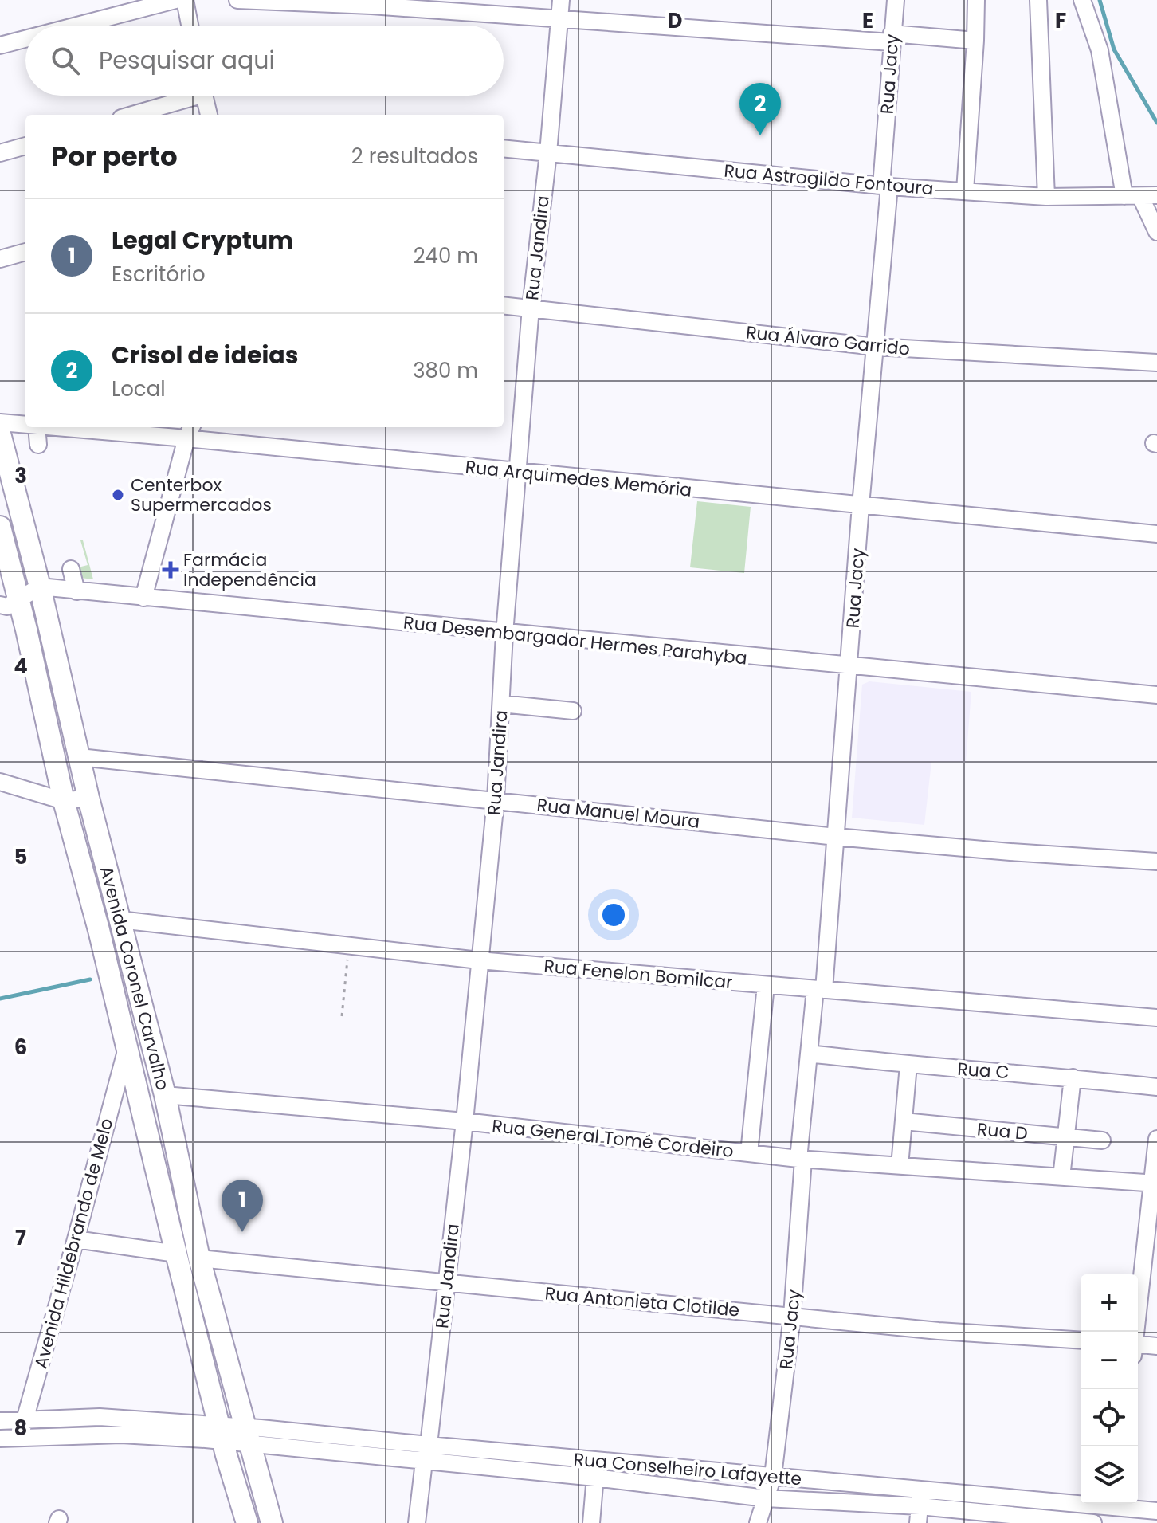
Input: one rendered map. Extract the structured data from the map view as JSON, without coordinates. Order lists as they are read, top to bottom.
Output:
{
  "streets": {
    "main road": ["Avenida Coronel Carvalho"],
    "street": [
      "Rua Jacy",
      "Rua Astrogildo Fontoura",
      "Rua Jandira",
      "Rua Álvaro Garrido",
      "Rua Arquimedes Memória",
      "Rua Desembargador Hermes Parahyba",
      "Rua Manuel Moura",
      "Rua Fenelon Bomilcar",
      "Rua C",
      "Rua D",
      "Rua General Tomé Cordeiro",
      "Avenida Hildebrando de Melo",
      "Rua Antonieta Clotilde",
      "Rua Conselheiro Lafayette"
    ]
  },
  "crossings": [
    ["Rua Jacy", "Rua Astrogildo Fontoura"],
    ["Rua Jacy", "Rua Álvaro Garrido"],
    ["Rua Jacy", "Rua Arquimedes Memória"],
    ["Rua Jacy", "Rua Desembargador Hermes Parahyba"],
    ["Rua Jacy", "Rua Manuel Moura"],
    ["Rua Jacy", "Rua Fenelon Bomilcar"],
    ["Rua Jacy", "Rua C"],
    ["Rua Jacy", "Rua General Tomé Cordeiro"],
    ["Rua Jacy", "Rua Antonieta Clotilde"],
    ["Rua Jacy", "Rua Conselheiro Lafayette"],
    ["Rua Astrogildo Fontoura", "Rua Jandira"],
    ["Rua Jandira", "Rua Álvaro Garrido"],
    ["Rua Jandira", "Rua Arquimedes Memória"],
    ["Rua Jandira", "Rua Desembargador Hermes Parahyba"],
    ["Rua Jandira", "Rua Manuel Moura"],
    ["Rua Jandira", "Rua Fenelon Bomilcar"],
    ["Rua Jandira", "Rua General Tomé Cordeiro"],
    ["Rua Jandira", "Rua Antonieta Clotilde"],
    ["Rua Jandira", "Rua Conselheiro Lafayette"],
    ["Rua Desembargador Hermes Parahyba", "Avenida Coronel Carvalho"],
    ["Rua Manuel Moura", "Avenida Coronel Carvalho"],
    ["Rua Fenelon Bomilcar", "Avenida Coronel Carvalho"],
    ["Avenida Coronel Carvalho", "Rua General Tomé Cordeiro"],
    ["Avenida Coronel Carvalho", "Avenida Hildebrando de Melo"],
    ["Avenida Coronel Carvalho", "Rua Antonieta Clotilde"],
    ["Avenida Coronel Carvalho", "Rua Conselheiro Lafayette"]
  ],
  "places": {
    "other": ["Centerbox Supermercados"],
    "health": ["Farmácia Independência"]
  },
  "page": {
    "search": "Pesquisar aqui",
    "pins": ["2", "1"],
    "heading": ["Por perto", "2 resultados"],
    "list": [
      {
        "mark": "1",
        "name": "Legal Cryptum",
        "note": "Escritório",
        "value": "240 m"
      },
      {
        "mark": "2",
        "name": "Crisol de ideias",
        "note": "Local",
        "value": "380 m"
      }
    ],
    "map_buttons": ["+", "−"]
  },
  "grid": {
    "columns": ["D", "E", "F"],
    "rows": [
      "3",
      "4",
      "5",
      "6",
      "7",
      "8"
    ]
  }
}
